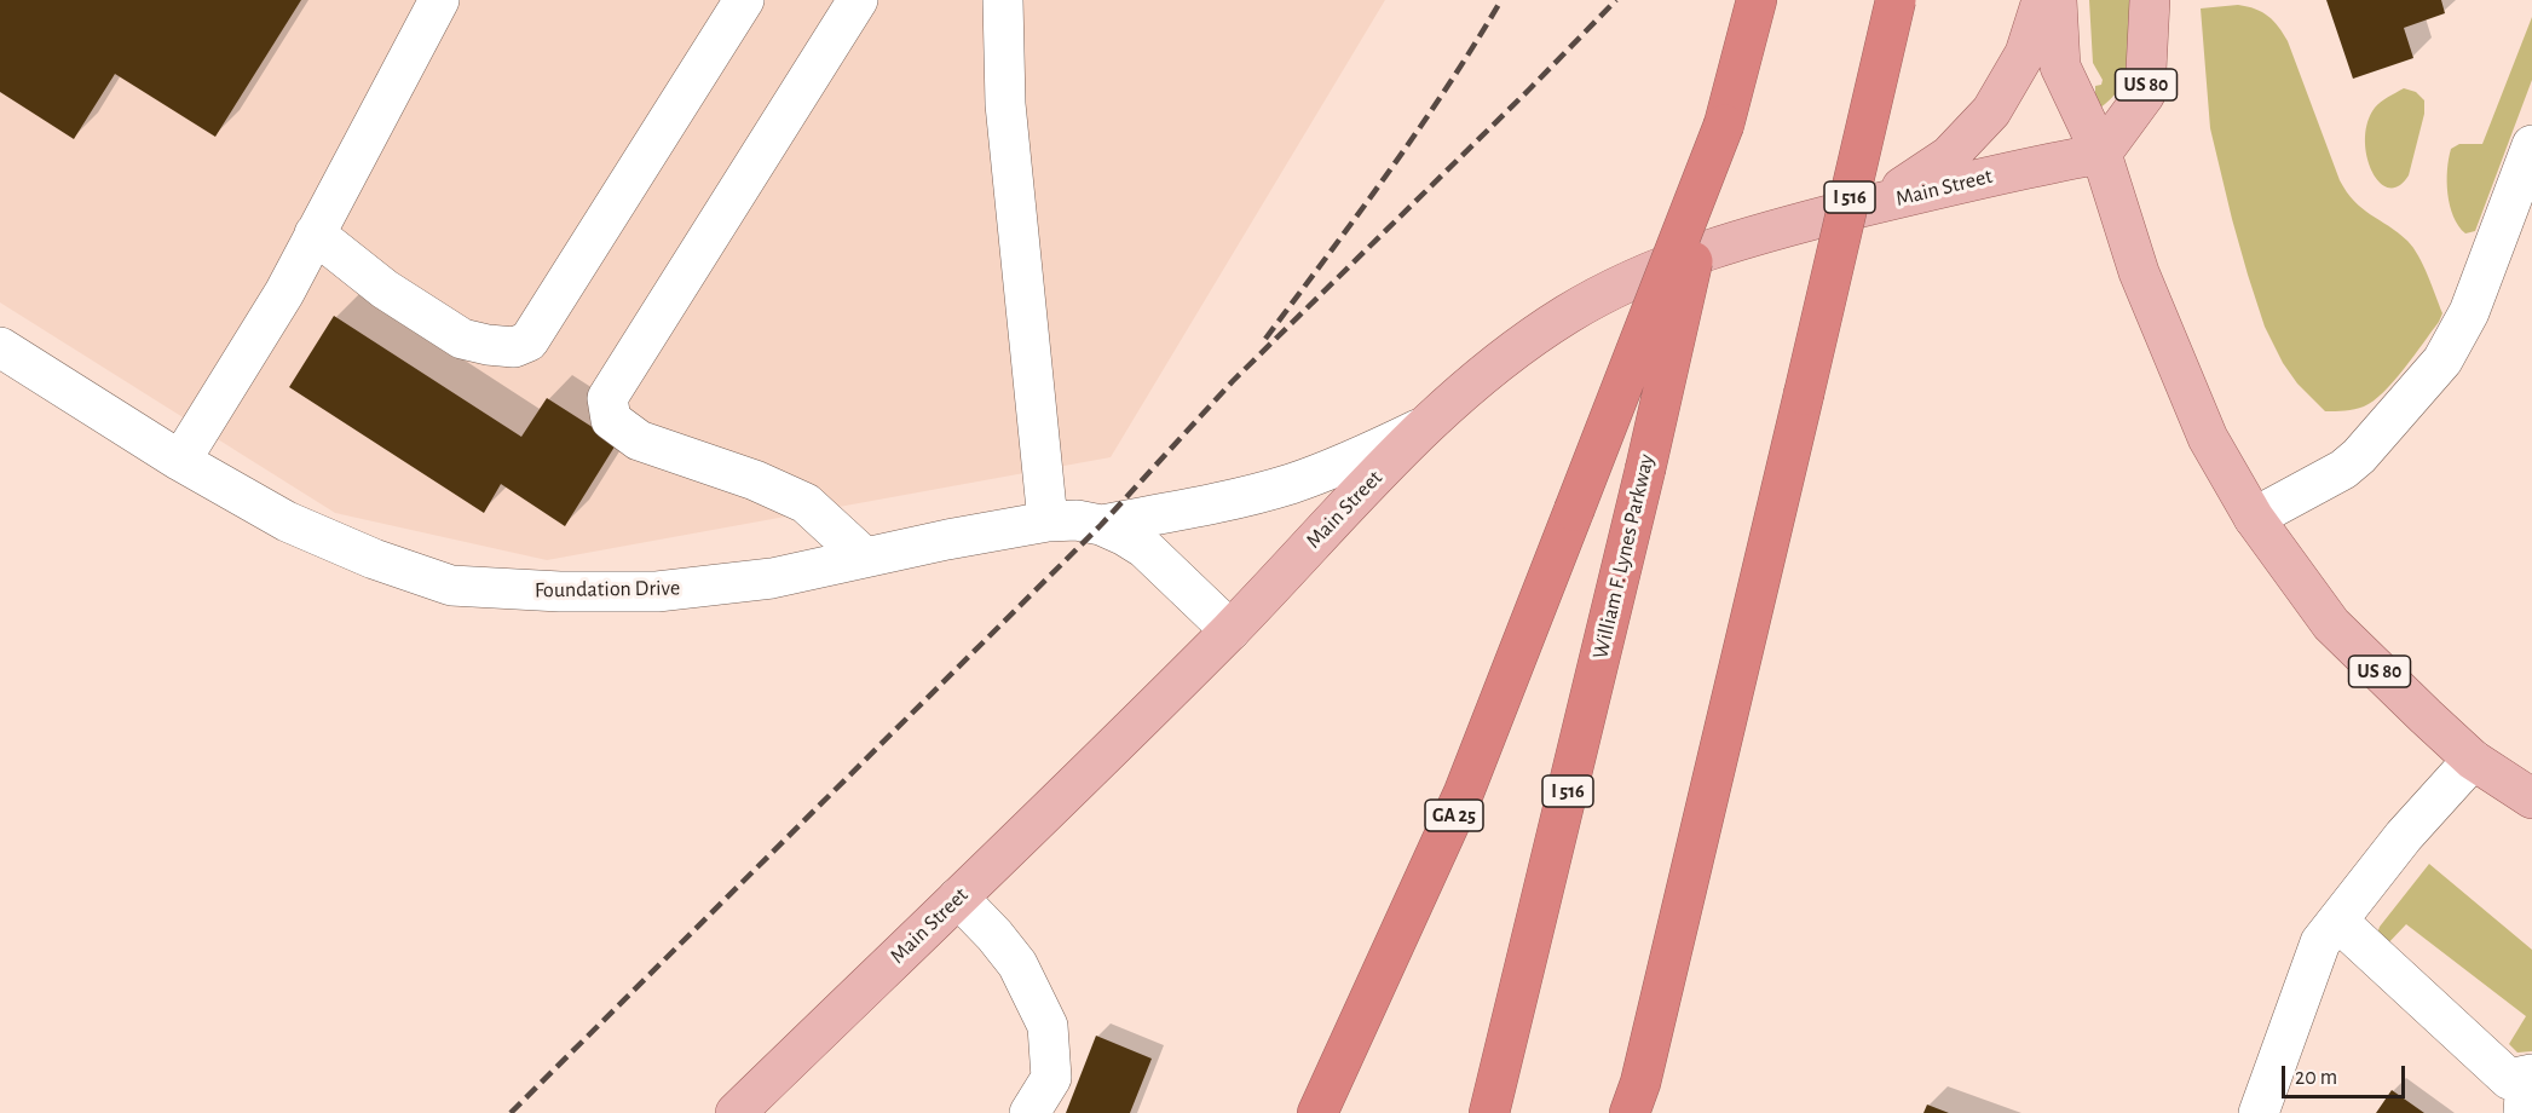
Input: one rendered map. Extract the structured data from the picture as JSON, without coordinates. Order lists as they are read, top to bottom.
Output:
{
  "streets": {
    "highway": ["I 516", "William F. Lynes Parkway", "GA 25"],
    "main road": ["US 80", "Main Street"],
    "street": ["Foundation Drive"]
  },
  "crossings": [
    ["US 80", "Main Street"],
    ["Main Street", "Foundation Drive"],
    ["William F. Lynes Parkway", "GA 25"]
  ],
  "scale_bar": "20 m"
}
